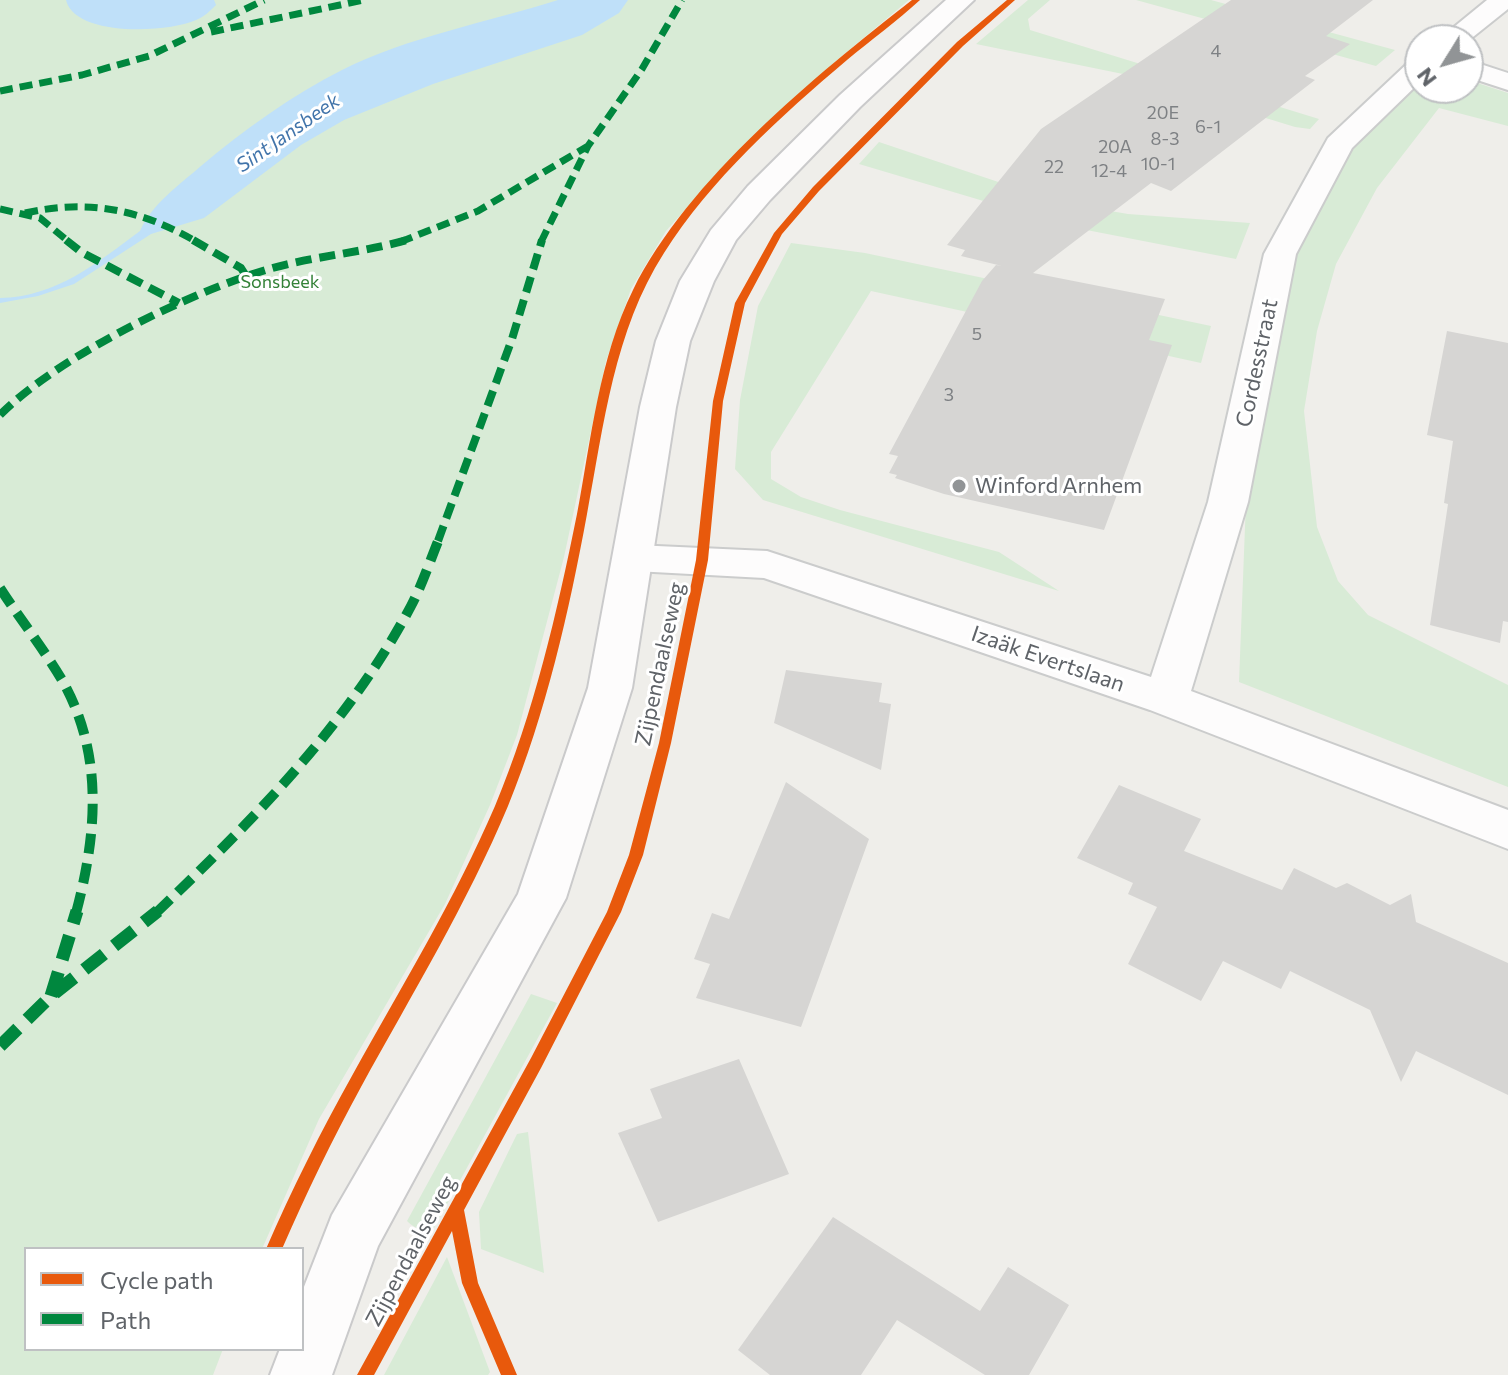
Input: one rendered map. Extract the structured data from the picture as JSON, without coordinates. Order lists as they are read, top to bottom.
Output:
{
  "streets": {
    "street": ["Cordesstraat", "Izaäk Evertslaan", "Zijpendaalseweg"]
  },
  "crossings": [
    ["Cordesstraat", "Izaäk Evertslaan"],
    ["Izaäk Evertslaan", "Zijpendaalseweg"]
  ],
  "water": ["Sint Jansbeek"],
  "parks": ["Sonsbeek"],
  "places": ["Winford Arnhem"],
  "house_numbers": [
    "4",
    "20E",
    "6-1",
    "8-3",
    "20A",
    "10-1",
    "22",
    "12-4",
    "5",
    "3"
  ],
  "legend": ["Cycle path", "Path"],
  "north": "bottom left"
}
